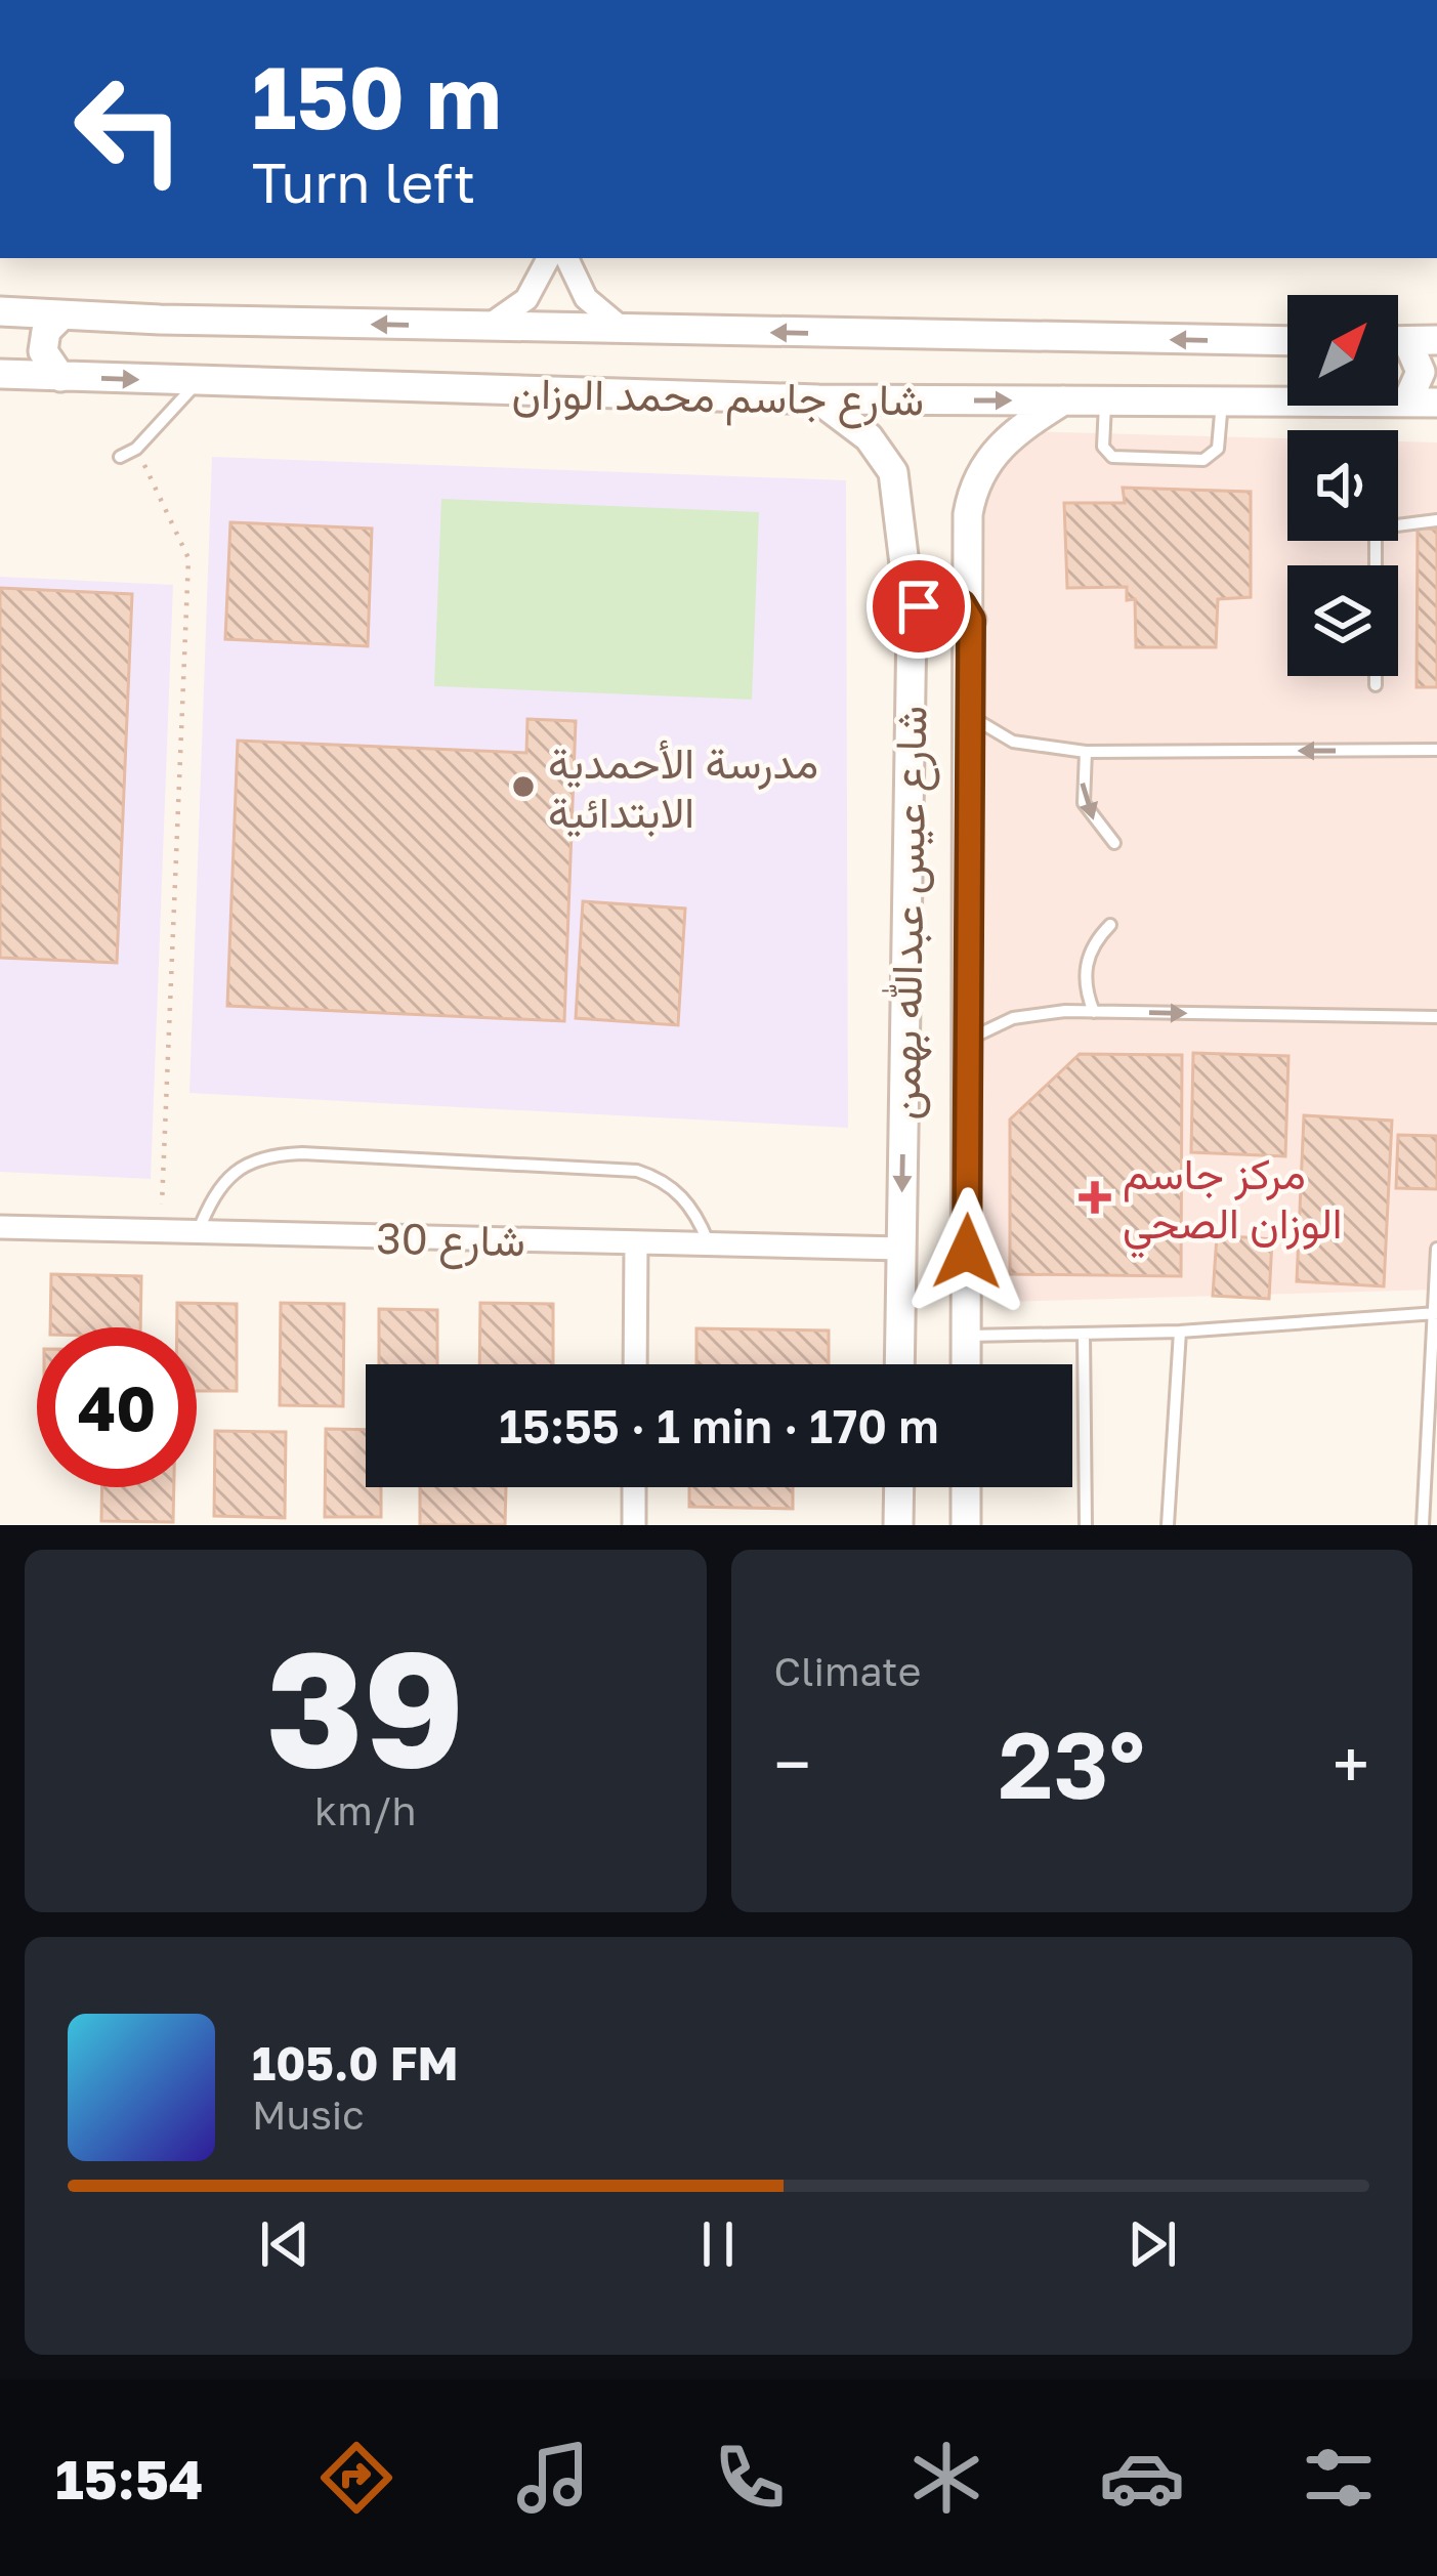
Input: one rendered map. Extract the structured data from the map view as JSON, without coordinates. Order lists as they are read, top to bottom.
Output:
{
  "streets": {
    "street": ["شارع جاسم محمد الوزان", "شارع عيس عبدالله بهمن", "شارع 30"]
  },
  "crossings": [
    ["شارع جاسم محمد الوزان", "شارع عيس عبدالله بهمن"],
    ["شارع عيس عبدالله بهمن", "شارع 30"]
  ],
  "places": {
    "other": ["مدرسة الأحمدية الابتدائية"],
    "health": ["مركز جاسم الوزان الصحي"]
  },
  "north": "top right",
  "page": {
    "turn": ["150 m", "Turn left"],
    "limit": "40",
    "trip": "15:55 · 1 min · 170 m",
    "tile": [
      ["39", "km/h"],
      "Climate"
    ],
    "heat": ["−", "23°", "+"],
    "song": ["105.0 FM", "Music"],
    "tabs": "15:54"
  }
}
